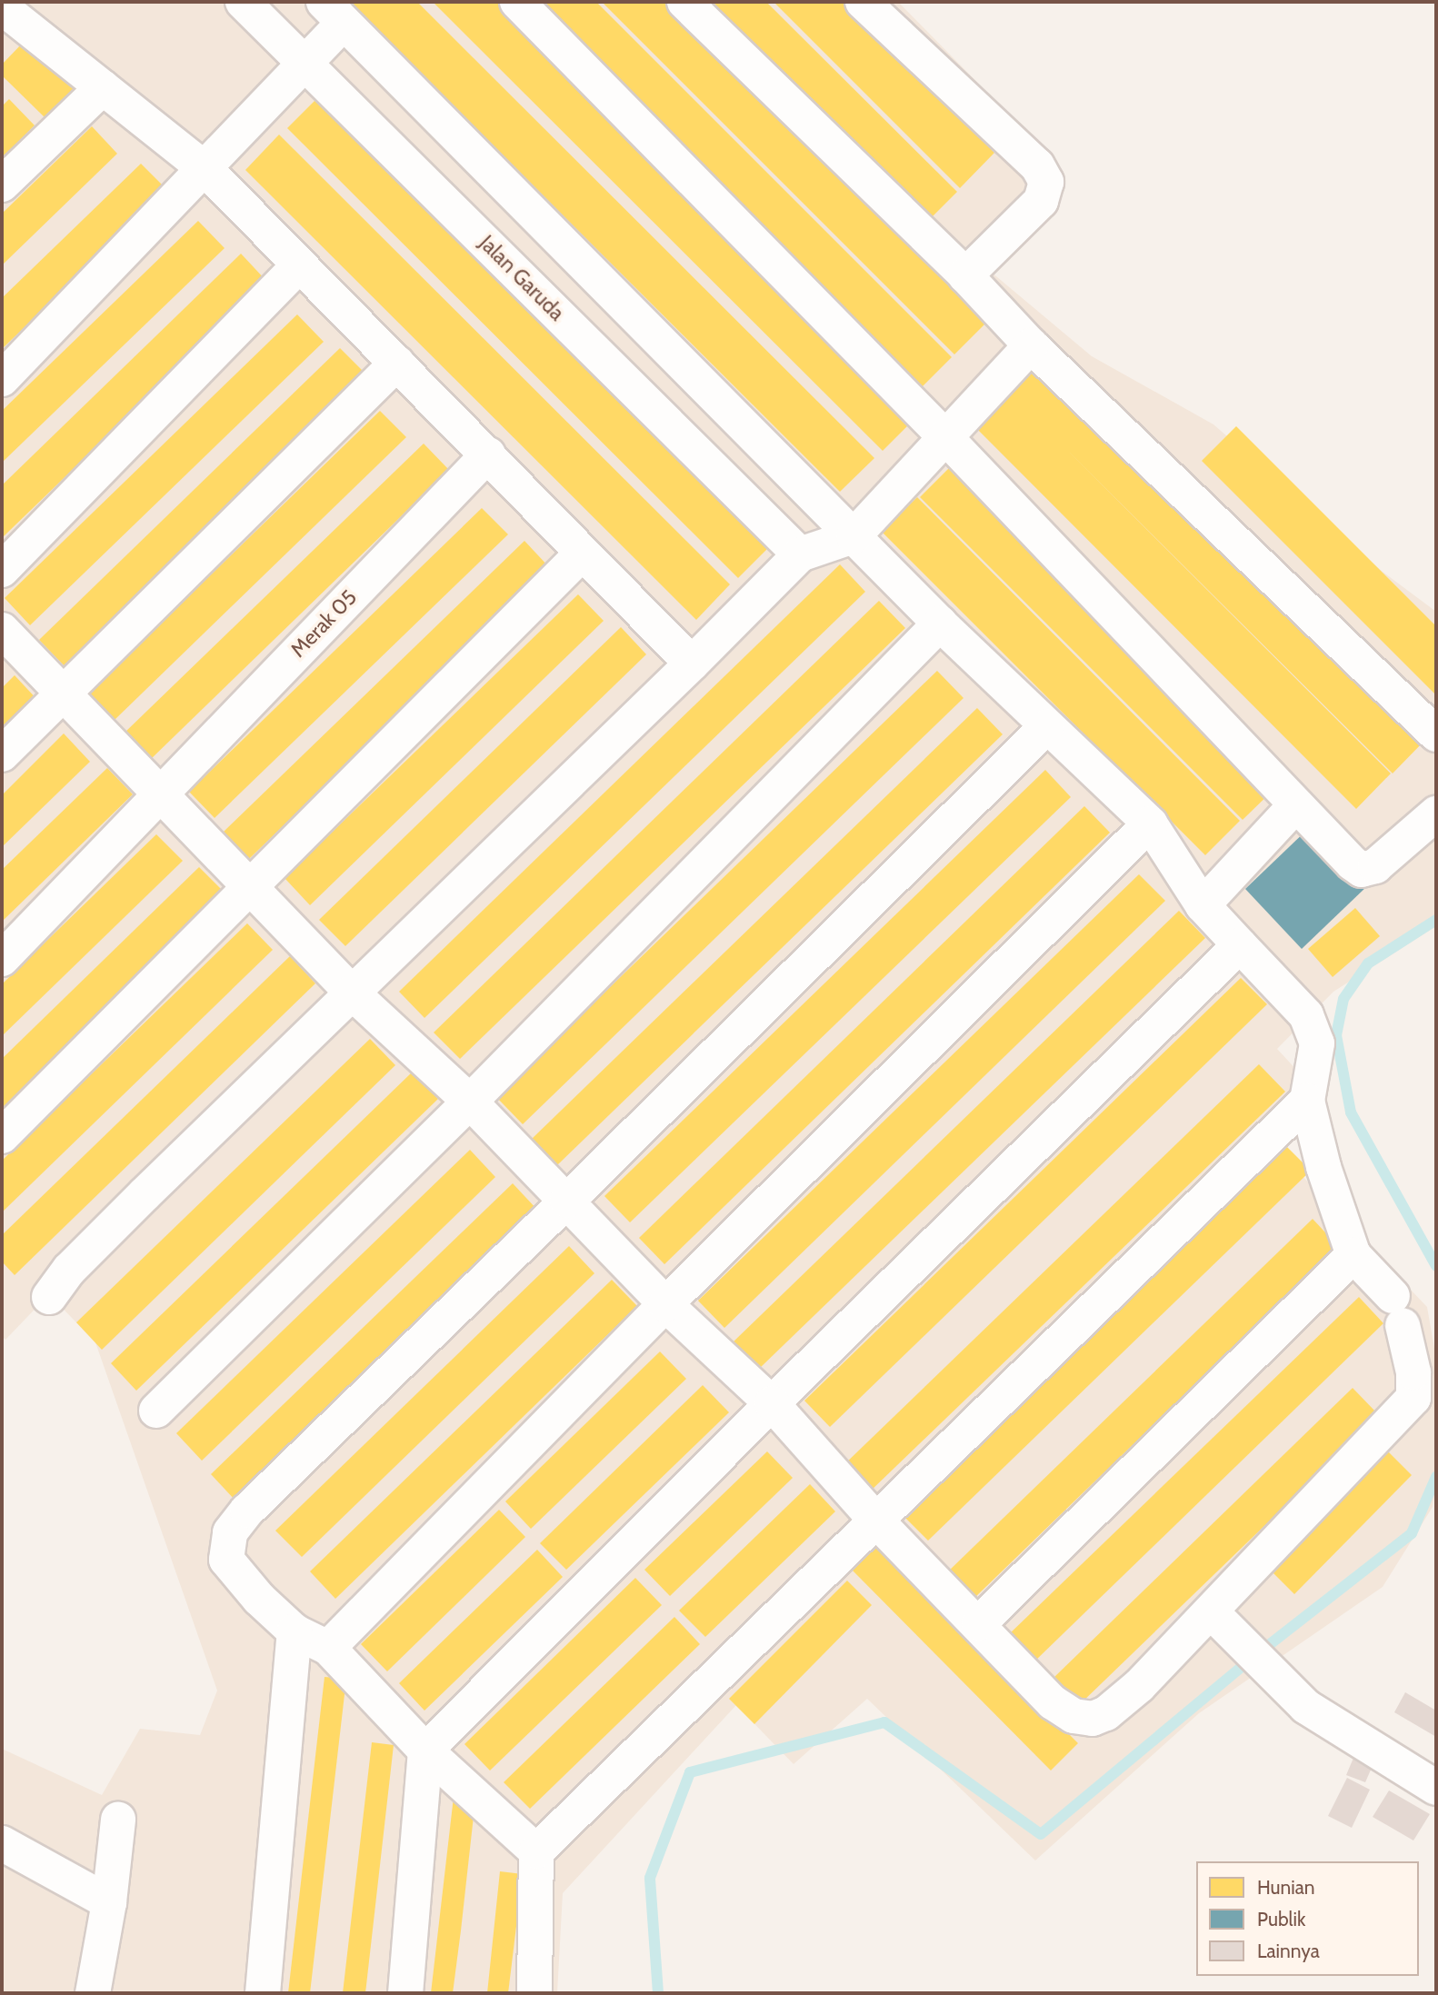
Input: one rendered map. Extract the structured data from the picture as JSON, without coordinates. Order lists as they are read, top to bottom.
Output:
{
  "streets": {
    "street": ["Jalan Garuda", "Merak 05"]
  },
  "legend": ["Hunian", "Publik", "Lainnya"]
}
